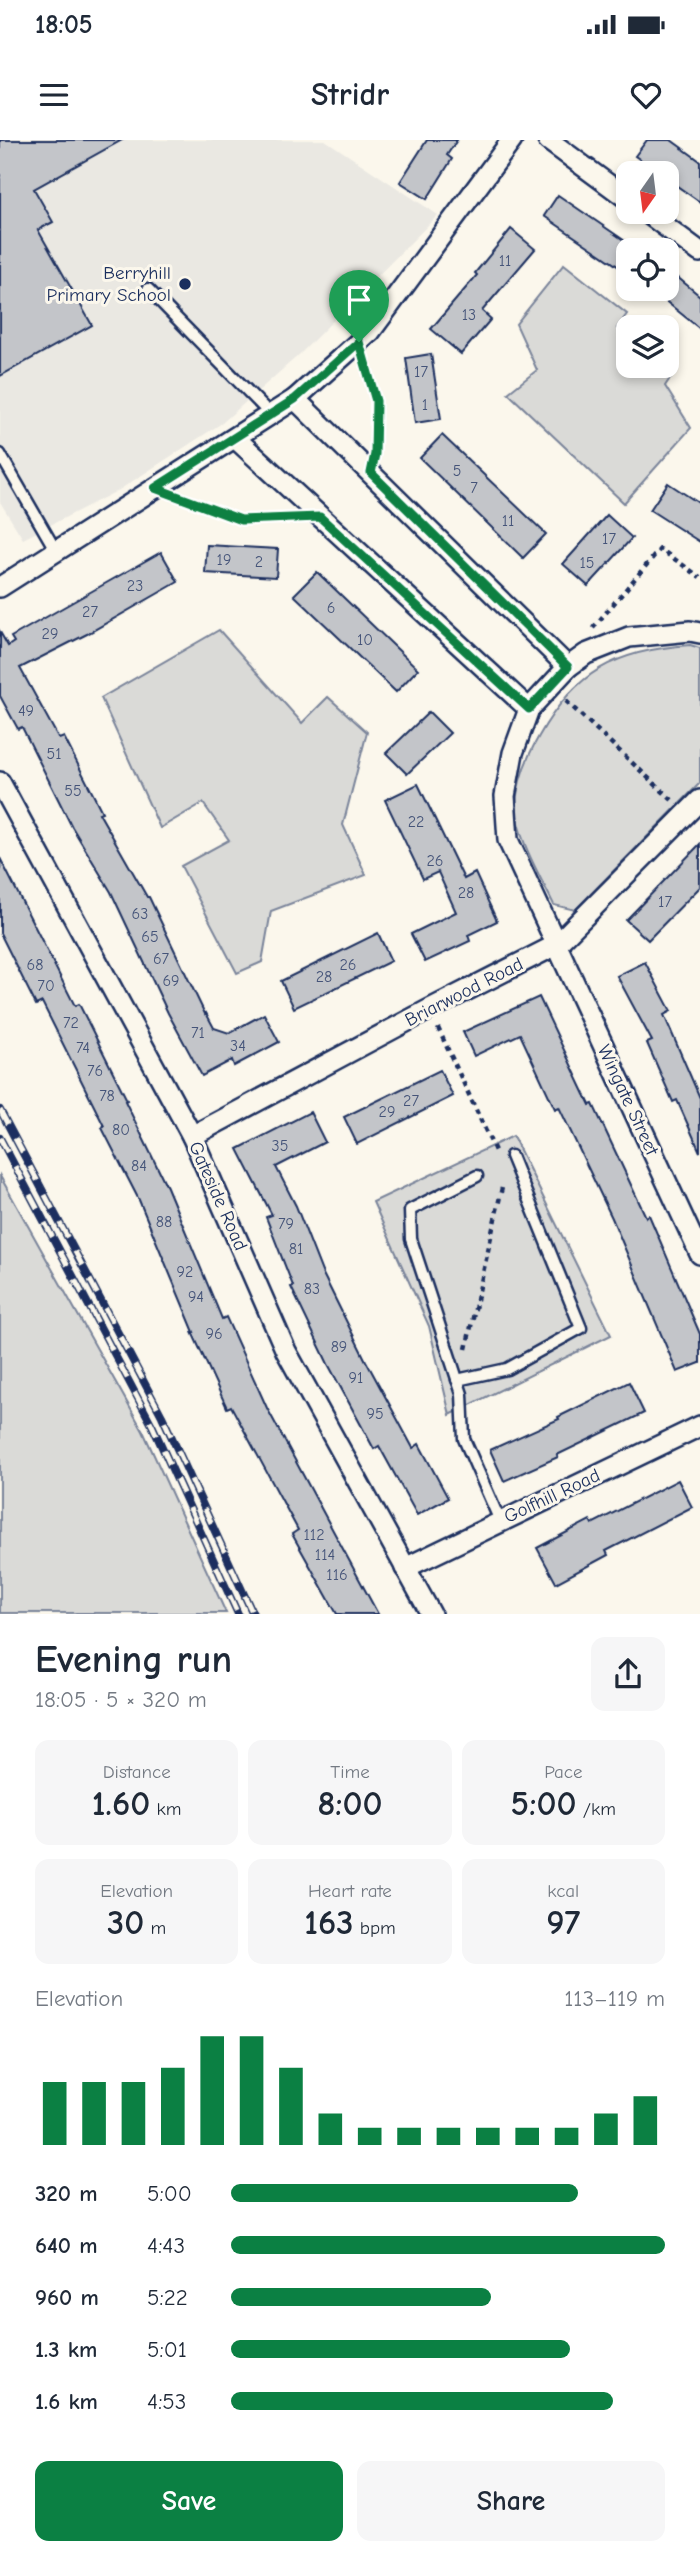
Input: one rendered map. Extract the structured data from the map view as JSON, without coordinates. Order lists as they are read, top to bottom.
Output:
{
  "streets": {
    "street": [
      "Briarwood Road",
      "Wingate Street",
      "Gateside Road",
      "Golfhill Road"
    ]
  },
  "crossings": [
    ["Briarwood Road", "Wingate Street"],
    ["Briarwood Road", "Gateside Road"],
    ["Gateside Road", "Golfhill Road"]
  ],
  "places": ["Berryhill Primary School"],
  "house_numbers": [
    "11",
    "13",
    "17",
    "1",
    "5",
    "7",
    "11",
    "17",
    "19",
    "2",
    "15",
    "23",
    "6",
    "27",
    "29",
    "10",
    "49",
    "51",
    "55",
    "22",
    "26",
    "28",
    "17",
    "63",
    "65",
    "67",
    "68",
    "26",
    "28",
    "69",
    "70",
    "72",
    "71",
    "34",
    "74",
    "76",
    "78",
    "27",
    "29",
    "80",
    "35",
    "84",
    "88",
    "79",
    "81",
    "92",
    "83",
    "94",
    "96",
    "89",
    "91",
    "95",
    "112",
    "114",
    "116"
  ],
  "north": "bottom",
  "page": {
    "status": "18:05",
    "header": "Stridr",
    "heading": ["Evening run", "18:05 · 5 × 320 m"],
    "stats": [
      ["Distance", "1.60 km"],
      ["Time", "8:00"],
      ["Pace", "5:00 /km"],
      ["Elevation", "30 m"],
      ["Heart rate", "163 bpm"],
      ["kcal", "97"]
    ],
    "chart": ["Elevation", "113–119 m"],
    "list": [
      {
        "name": "320 m",
        "note": "5:00"
      },
      {
        "name": "640 m",
        "note": "4:43"
      },
      {
        "name": "960 m",
        "note": "5:22"
      },
      {
        "name": "1.3 km",
        "note": "5:01"
      },
      {
        "name": "1.6 km",
        "note": "4:53"
      }
    ],
    "buttons": ["Save", "Share"]
  }
}
